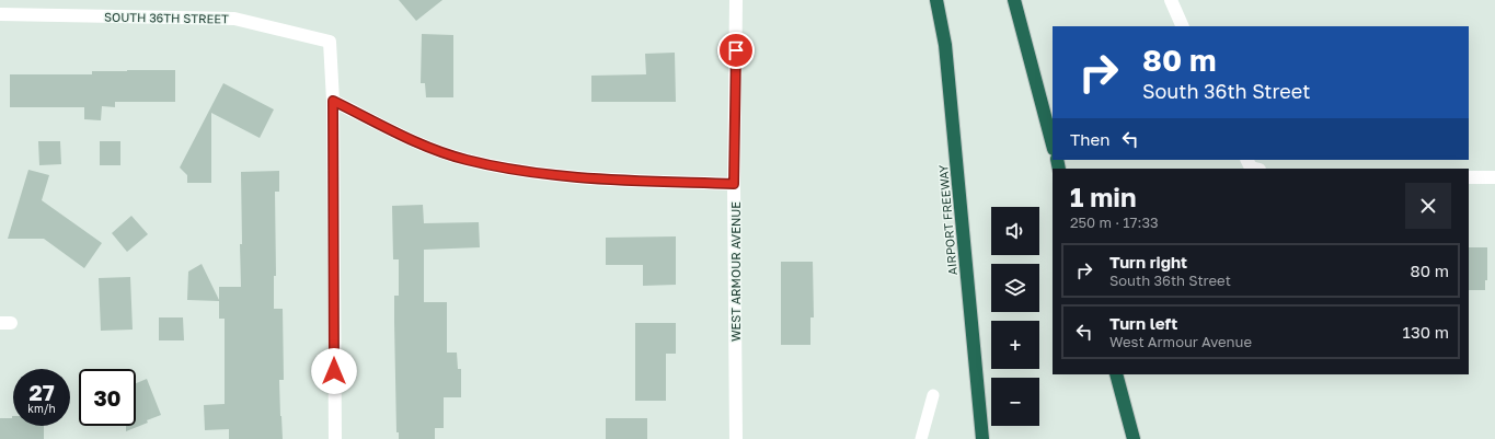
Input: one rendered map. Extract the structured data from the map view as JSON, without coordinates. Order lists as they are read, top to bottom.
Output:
{
  "streets": {
    "highway": ["AIRPORT FREEWAY"],
    "street": ["SOUTH 36TH STREET", "WEST ARMOUR AVENUE"]
  },
  "page": {
    "turn": ["80 m", "South 36th Street"],
    "then": "Then",
    "heading": ["1 min", "250 m · 17:33"],
    "map_buttons": ["+", "−"],
    "list": [
      {
        "name": "Turn right",
        "note": "South 36th Street",
        "value": "80 m"
      },
      {
        "name": "Turn left",
        "note": "West Armour Avenue",
        "value": "130 m"
      }
    ],
    "speed": "27 km/h",
    "limit": "30"
  }
}
